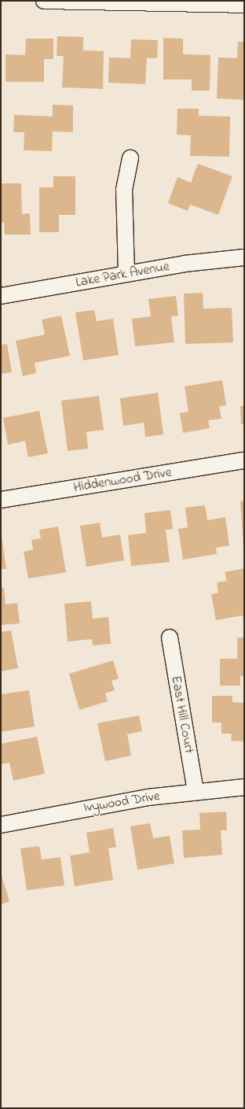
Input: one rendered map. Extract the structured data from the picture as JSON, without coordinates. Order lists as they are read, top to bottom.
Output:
{
  "streets": {
    "street": [
      "Lake Park Avenue",
      "Hiddenwood Drive",
      "East Hill Court",
      "Ivywood Drive"
    ]
  },
  "crossings": [
    ["East Hill Court", "Ivywood Drive"]
  ]
}
